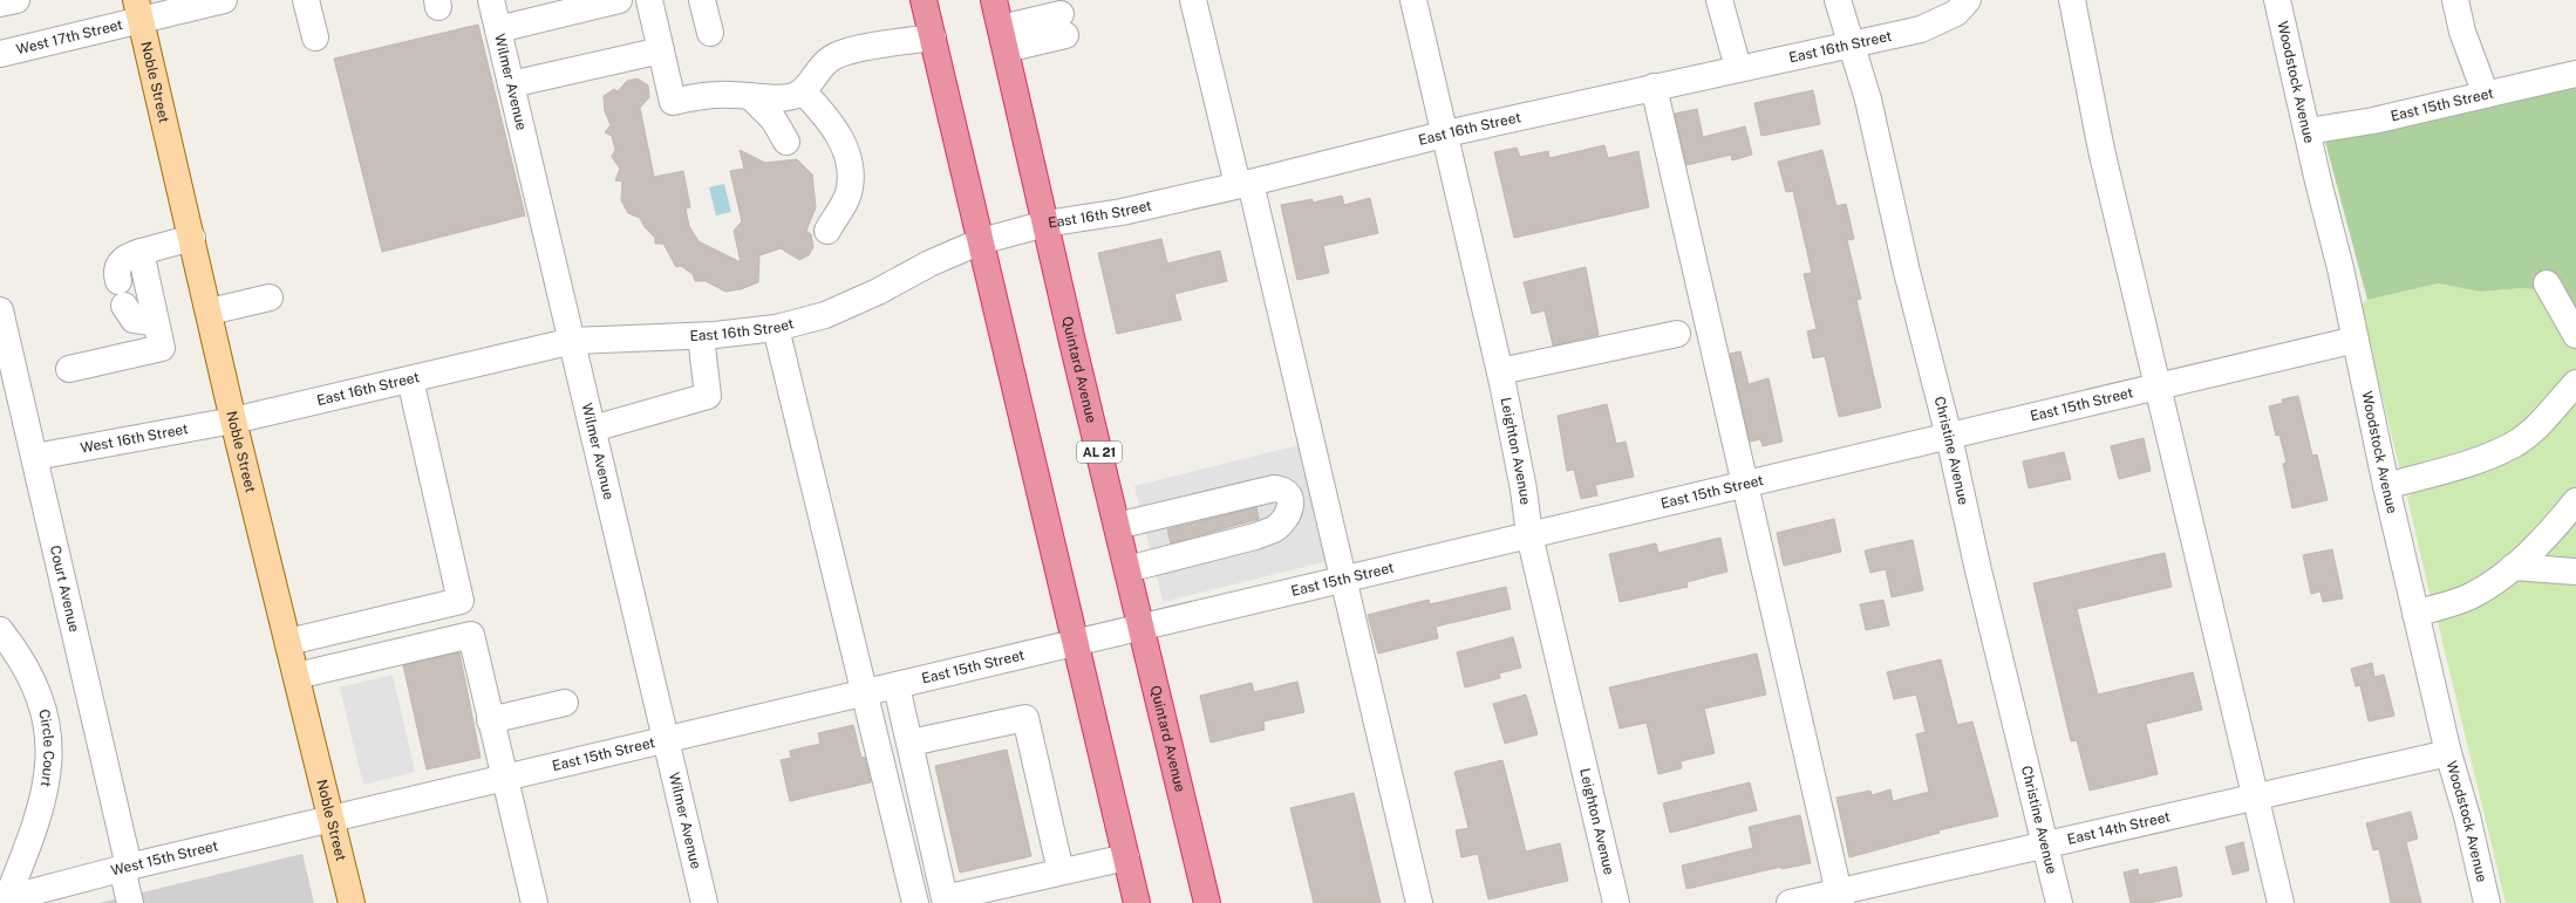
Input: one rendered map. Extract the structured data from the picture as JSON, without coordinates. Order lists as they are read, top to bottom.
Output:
{
  "streets": {
    "highway": ["Quintard Avenue", "AL 21"],
    "main road": ["Noble Street"],
    "street": [
      "West 17th Street",
      "East 16th Street",
      "Wilmer Avenue",
      "Woodstock Avenue",
      "East 15th Street",
      "West 16th Street",
      "Leighton Avenue",
      "Christine Avenue",
      "Court Avenue",
      "Circle Court",
      "East 14th Street",
      "West 15th Street"
    ]
  },
  "crossings": [
    ["West 17th Street", "Noble Street"],
    ["East 16th Street", "Noble Street"],
    ["East 16th Street", "Wilmer Avenue"],
    ["East 16th Street", "Quintard Avenue"],
    ["East 16th Street", "West 16th Street"],
    ["East 16th Street", "Leighton Avenue"],
    ["East 16th Street", "Christine Avenue"],
    ["Noble Street", "East 15th Street"],
    ["Noble Street", "West 16th Street"],
    ["Noble Street", "West 15th Street"],
    ["Wilmer Avenue", "East 15th Street"],
    ["Woodstock Avenue", "East 15th Street"],
    ["Woodstock Avenue", "East 14th Street"],
    ["East 15th Street", "Quintard Avenue"],
    ["East 15th Street", "Leighton Avenue"],
    ["East 15th Street", "Christine Avenue"],
    ["East 15th Street", "West 15th Street"],
    ["West 16th Street", "Court Avenue"],
    ["Christine Avenue", "East 14th Street"],
    ["Court Avenue", "West 15th Street"],
    ["Circle Court", "West 15th Street"]
  ]
}
